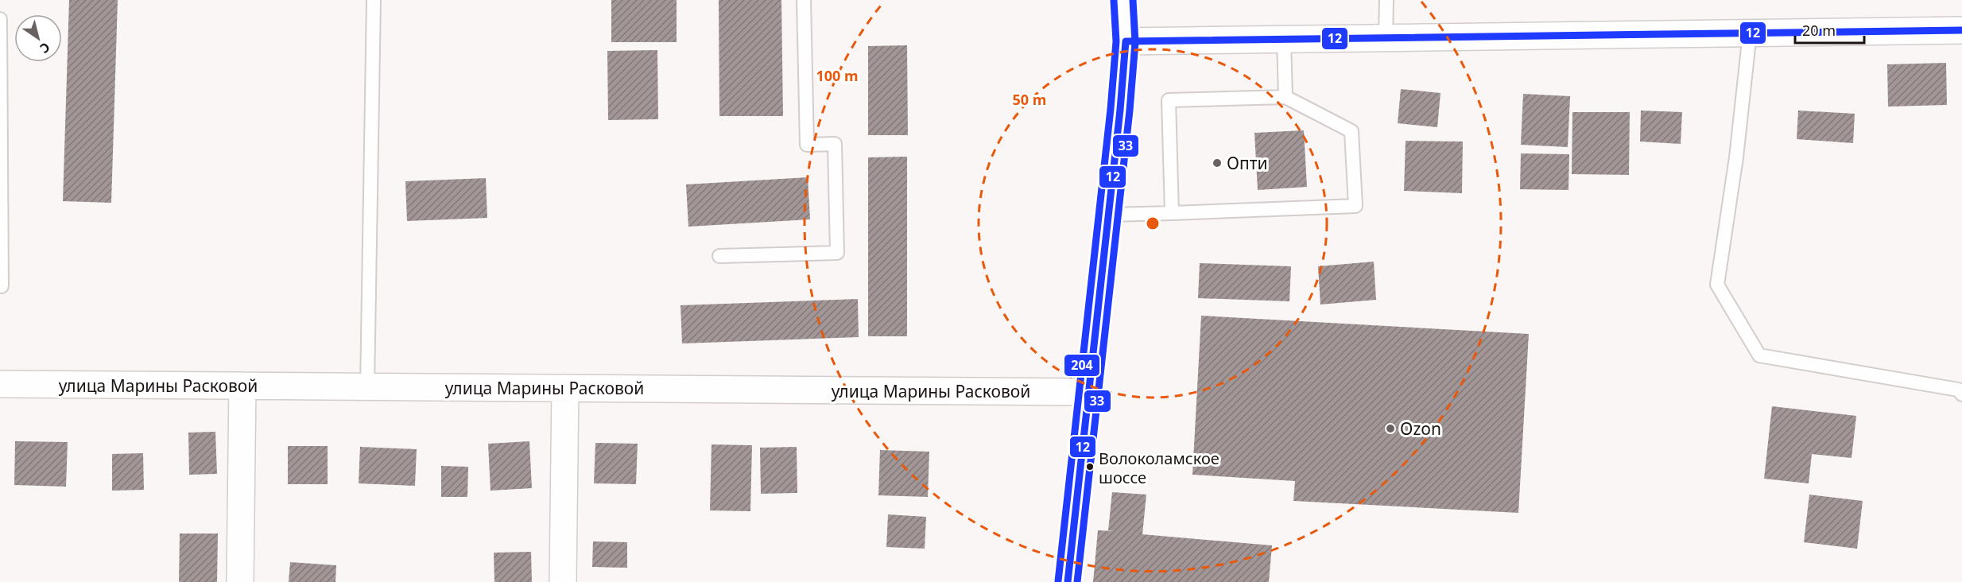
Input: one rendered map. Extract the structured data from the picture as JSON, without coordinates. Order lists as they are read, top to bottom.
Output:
{
  "streets": {
    "street": ["улица Марины Расковой"]
  },
  "places": ["Опти", "Ozon", "Волоколамское шоссе"],
  "lines": ["transit line 33", "transit line 204", "transit line 12"],
  "scale_bar": "20 m",
  "north": "bottom right",
  "rings": ["100 m", "50 m"]
}
